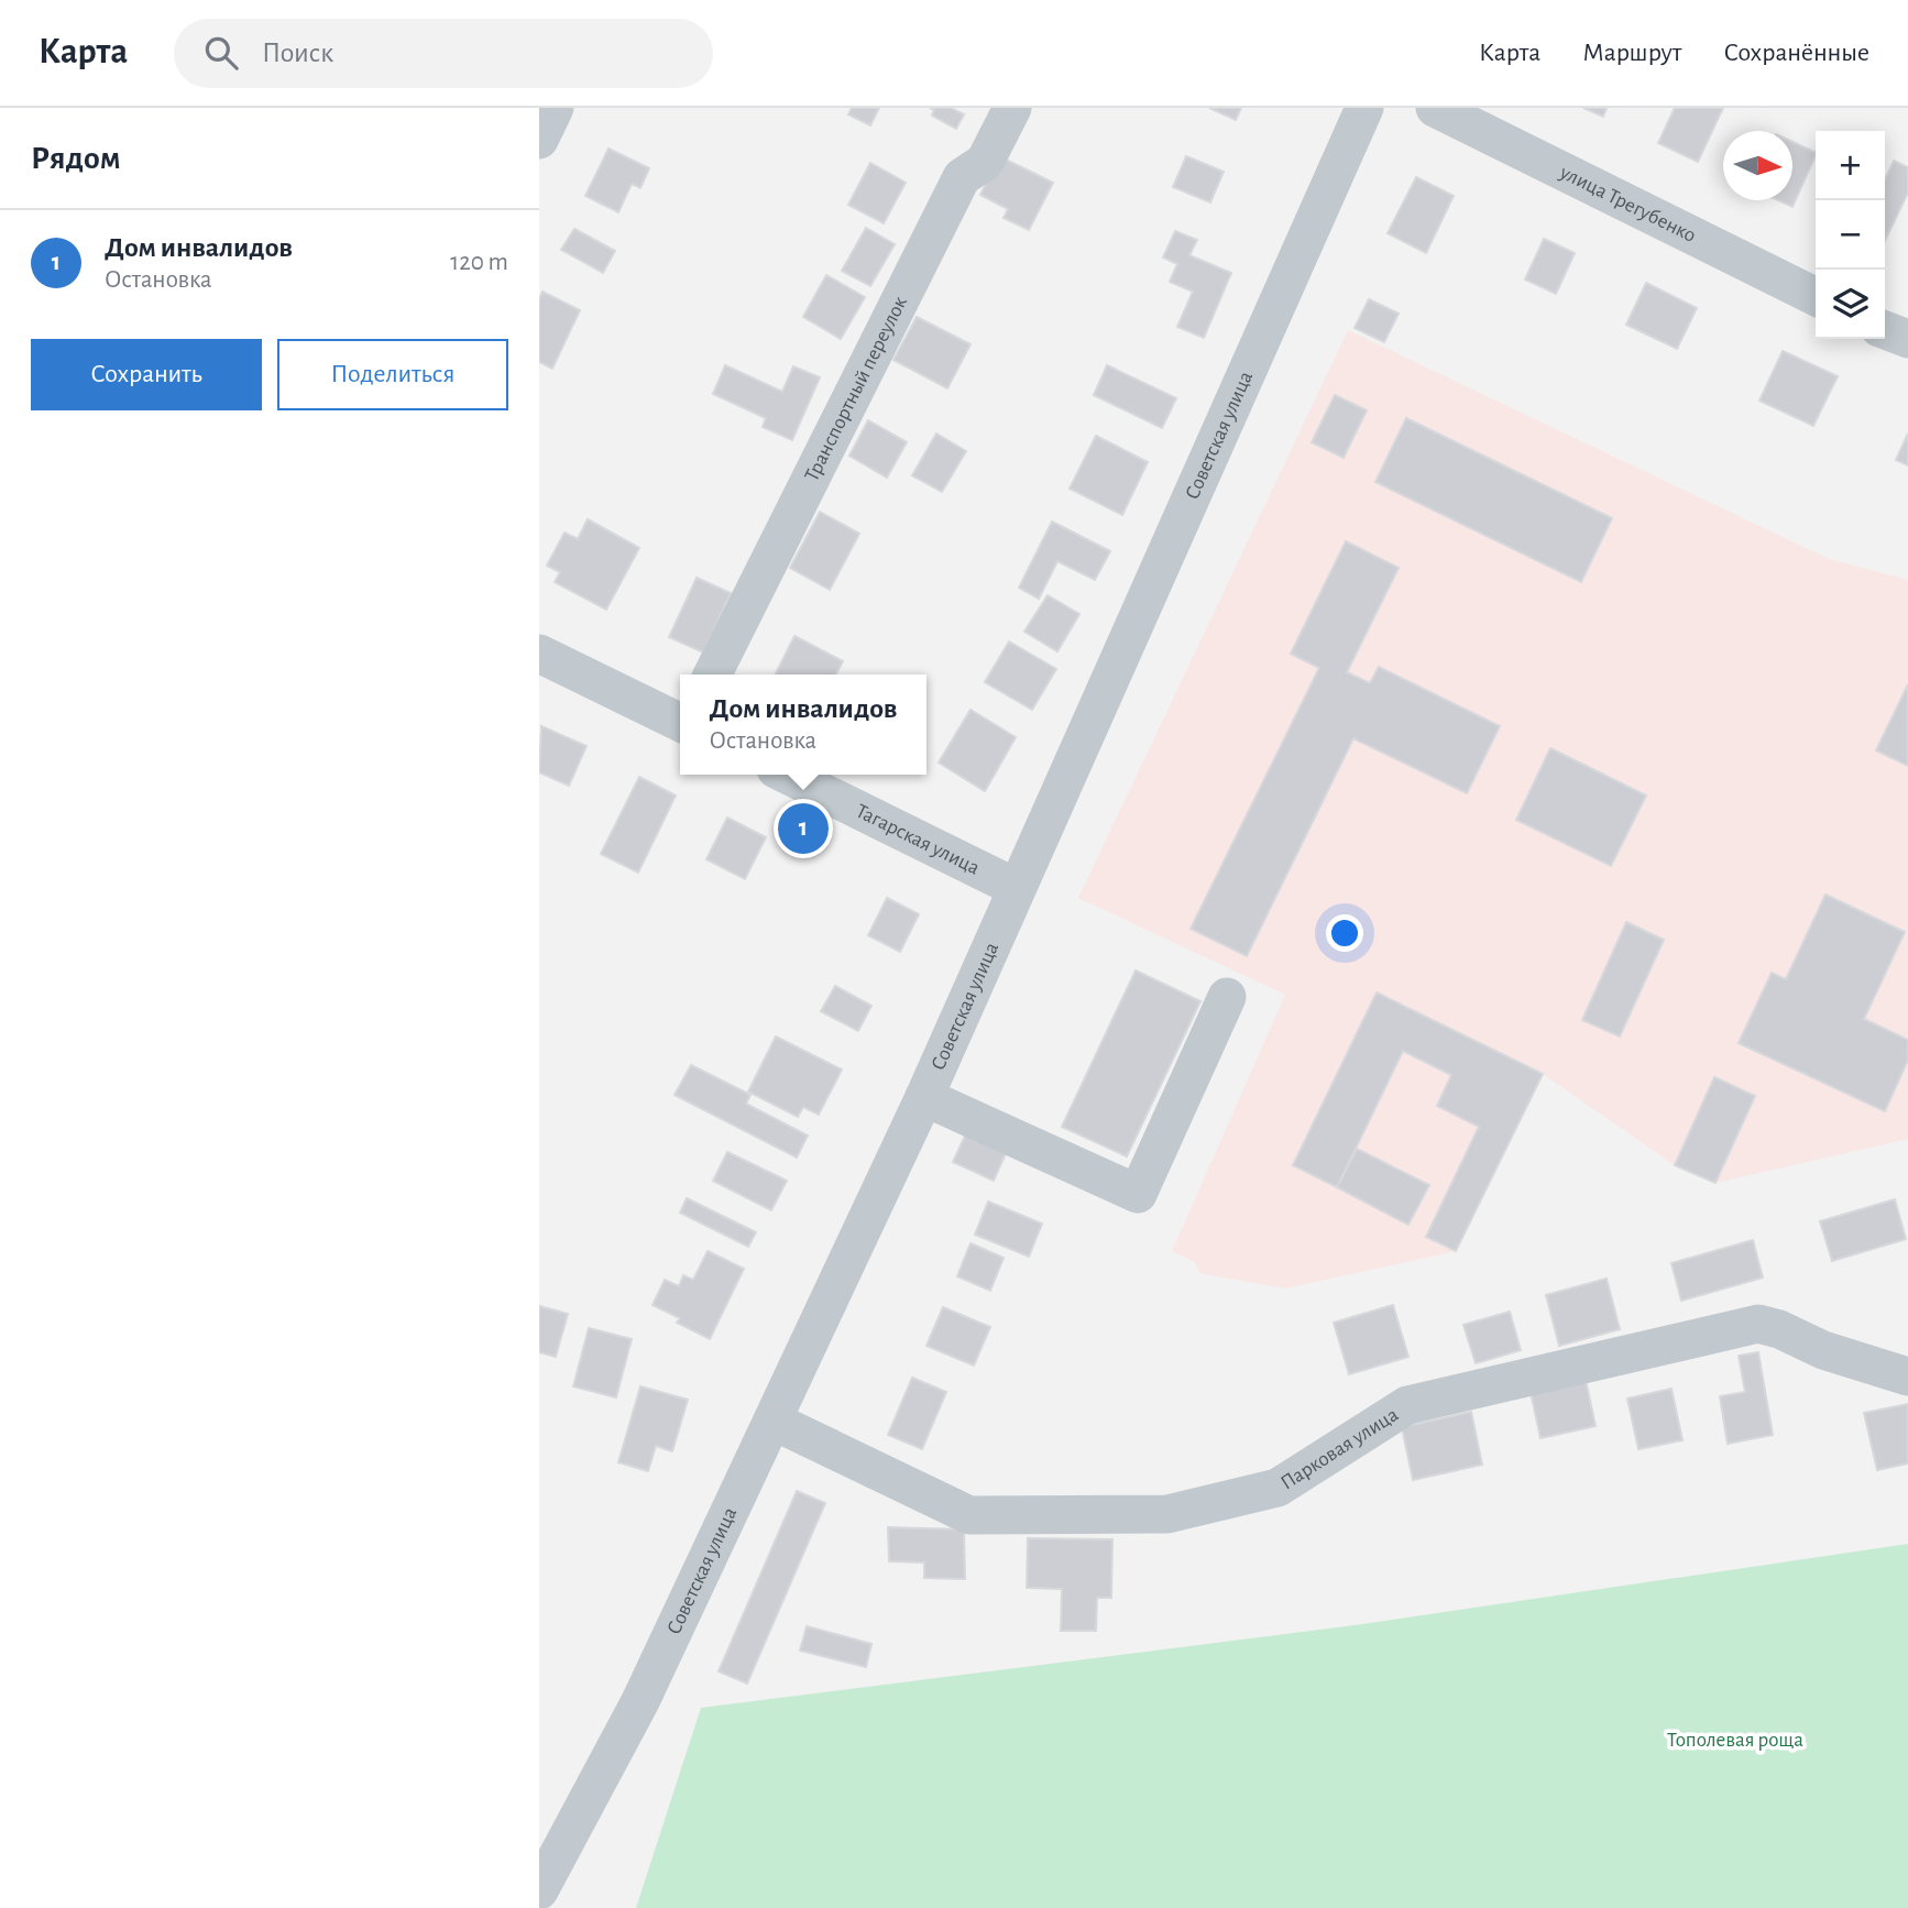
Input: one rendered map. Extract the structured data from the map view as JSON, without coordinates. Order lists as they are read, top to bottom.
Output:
{
  "streets": {
    "street": [
      "улица Трегубенко",
      "Транспортный переулок",
      "Советская улица",
      "Тагарская улица",
      "Парковая улица"
    ]
  },
  "crossings": [
    ["Советская улица", "Тагарская улица"],
    ["Советская улица", "Парковая улица"]
  ],
  "parks": ["Тополевая роща"],
  "north": "right",
  "page": {
    "header": "Карта",
    "search": "Поиск",
    "nav": ["Карта", "Маршрут", "Сохранённые"],
    "heading": "Рядом",
    "map_buttons": ["+", "−"],
    "list": [
      {
        "mark": "1",
        "name": "Дом инвалидов",
        "note": "Остановка",
        "value": "120 m"
      }
    ],
    "buttons": ["Сохранить", "Поделиться"],
    "popup": ["Дом инвалидов", "Остановка"],
    "pins": "1"
  }
}
